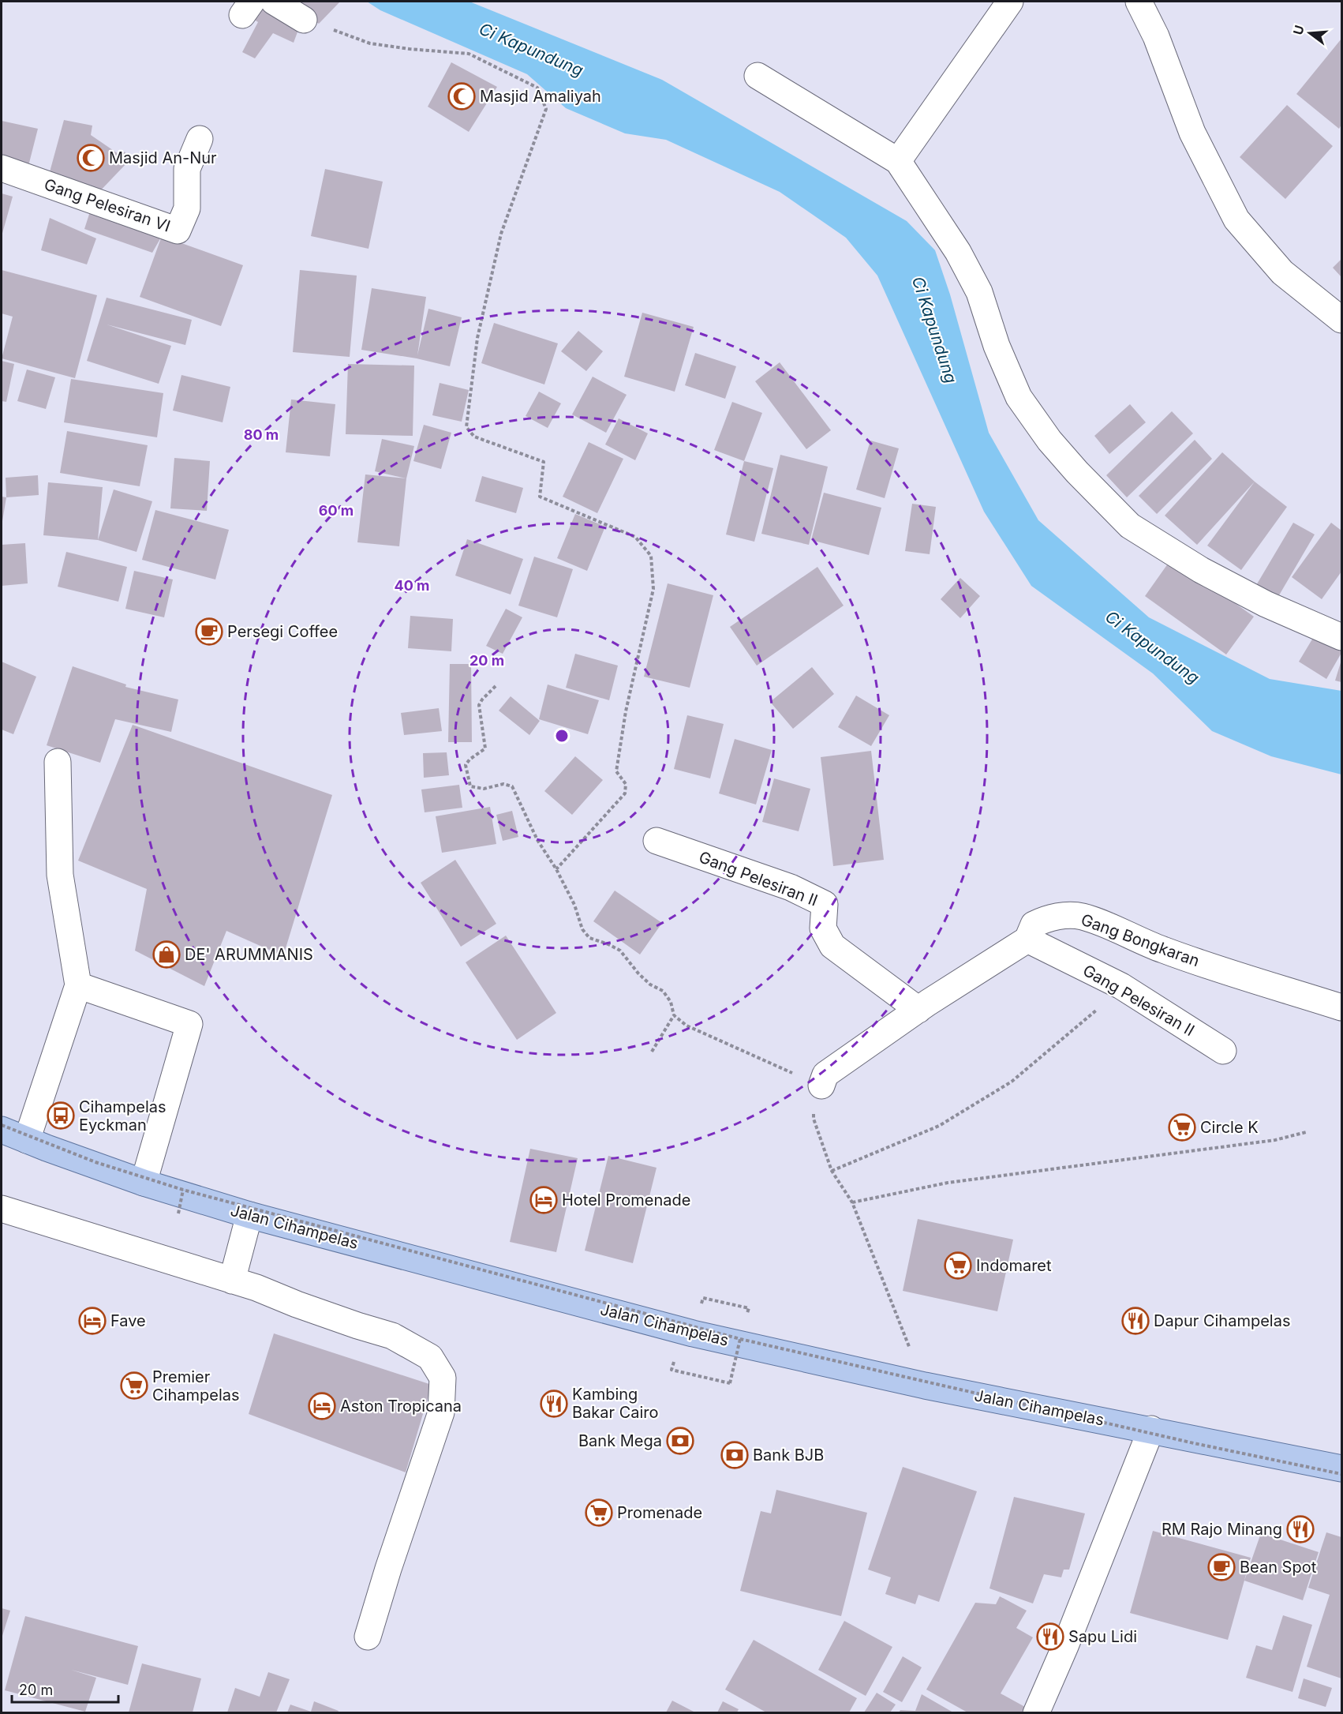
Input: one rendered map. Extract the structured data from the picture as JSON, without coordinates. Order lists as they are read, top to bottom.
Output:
{
  "streets": {
    "main road": ["Jalan Cihampelas"],
    "street": ["Gang Pelesiran VI", "Gang Pelesiran II", "Gang Bongkaran"]
  },
  "crossings": [
    ["Gang Pelesiran II", "Gang Bongkaran"]
  ],
  "water": ["Ci Kapundung"],
  "places": {
    "mosque": ["Masjid Amaliyah", "Masjid An-Nur"],
    "cafe": ["Persegi Coffee", "Bean Spot"],
    "shop": ["DE' ARUMMANIS"],
    "bus stop": ["Cihampelas Eyckman"],
    "supermarket": [
      "Circle K",
      "Indomaret",
      "Premier Cihampelas",
      "Promenade"
    ],
    "hotel": ["Hotel Promenade", "Fave", "Aston Tropicana"],
    "restaurant": [
      "Dapur Cihampelas",
      "Kambing Bakar Cairo",
      "RM Rajo Minang",
      "Sapu Lidi"
    ],
    "bank": ["Bank Mega", "Bank BJB"]
  },
  "scale_bar": "20 m",
  "north": "left",
  "rings": [
    "80 m",
    "60 m",
    "40 m",
    "20 m"
  ]
}
